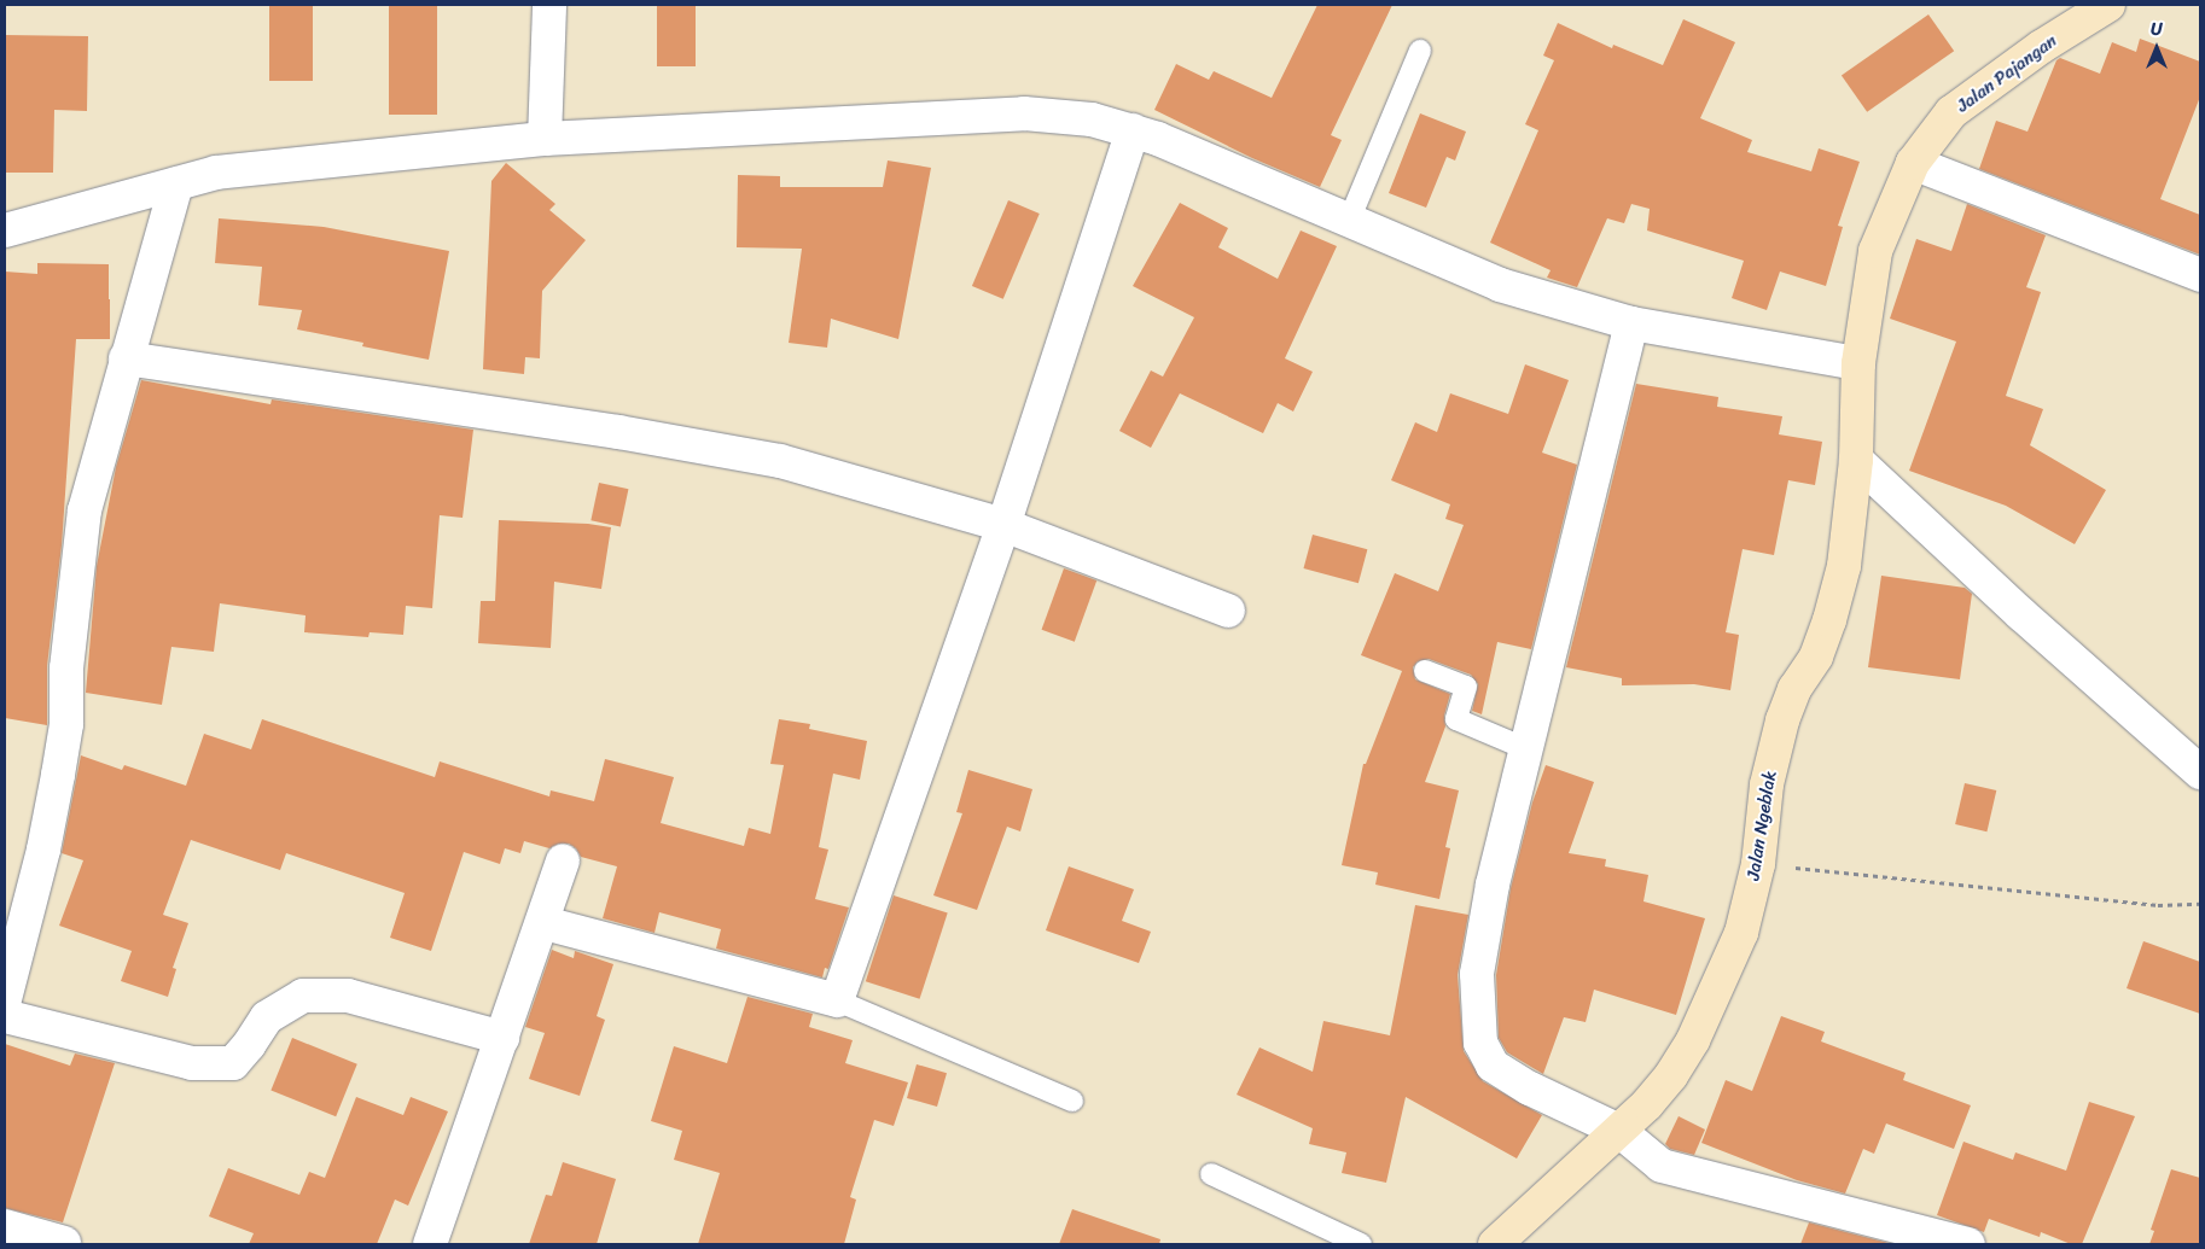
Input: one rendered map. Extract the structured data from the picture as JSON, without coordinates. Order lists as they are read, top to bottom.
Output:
{
  "streets": {
    "main road": ["Jalan Pajangan", "Jalan Ngeblak"]
  },
  "crossings": [
    ["Jalan Pajangan", "Jalan Ngeblak"]
  ],
  "north": "top"
}
